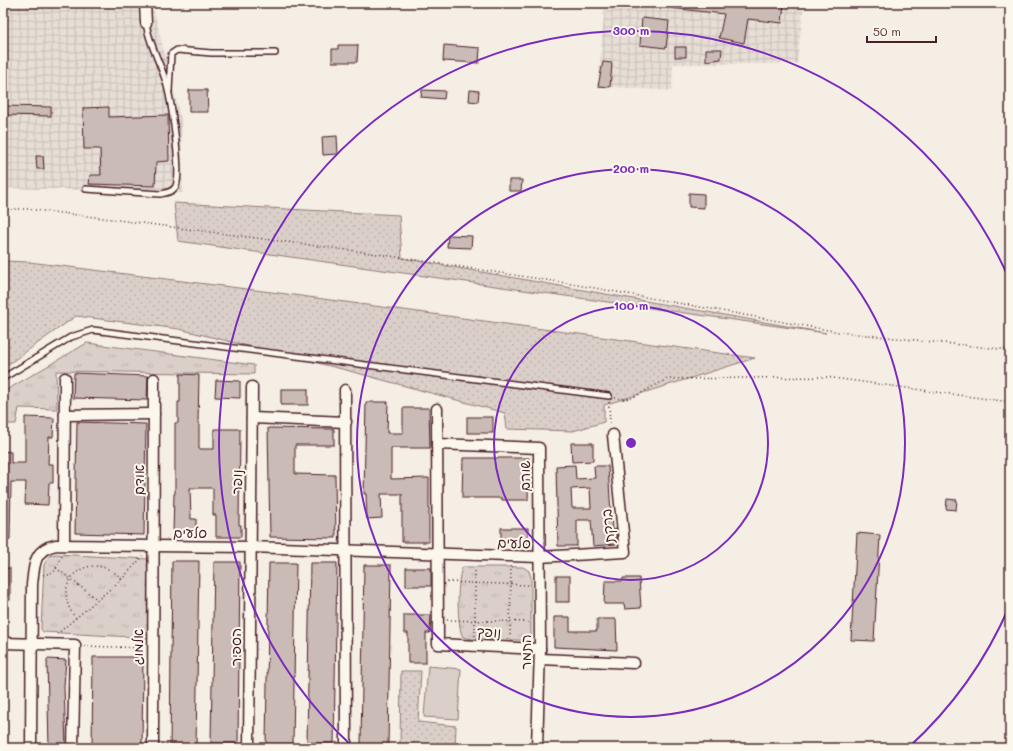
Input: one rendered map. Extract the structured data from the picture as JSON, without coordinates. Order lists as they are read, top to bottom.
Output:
{
  "streets": {
    "street": [
      "שוהם",
      "אודם",
      "נופר",
      "ברקת",
      "סלעים",
      "נופך",
      "אלמוג",
      "הספיר",
      "התמר"
    ]
  },
  "crossings": [
    ["שוהם", "ברקת"],
    ["שוהם", "סלעים"],
    ["שוהם", "התמר"],
    ["אודם", "סלעים"],
    ["אודם", "אלמוג"],
    ["נופר", "סלעים"],
    ["נופר", "הספיר"],
    ["ברקת", "סלעים"],
    ["ברקת", "התמר"],
    ["סלעים", "אלמוג"],
    ["סלעים", "הספיר"],
    ["סלעים", "התמר"],
    ["נופך", "התמר"]
  ],
  "scale_bar": "50 m",
  "rings": ["300 m", "200 m", "100 m"]
}
